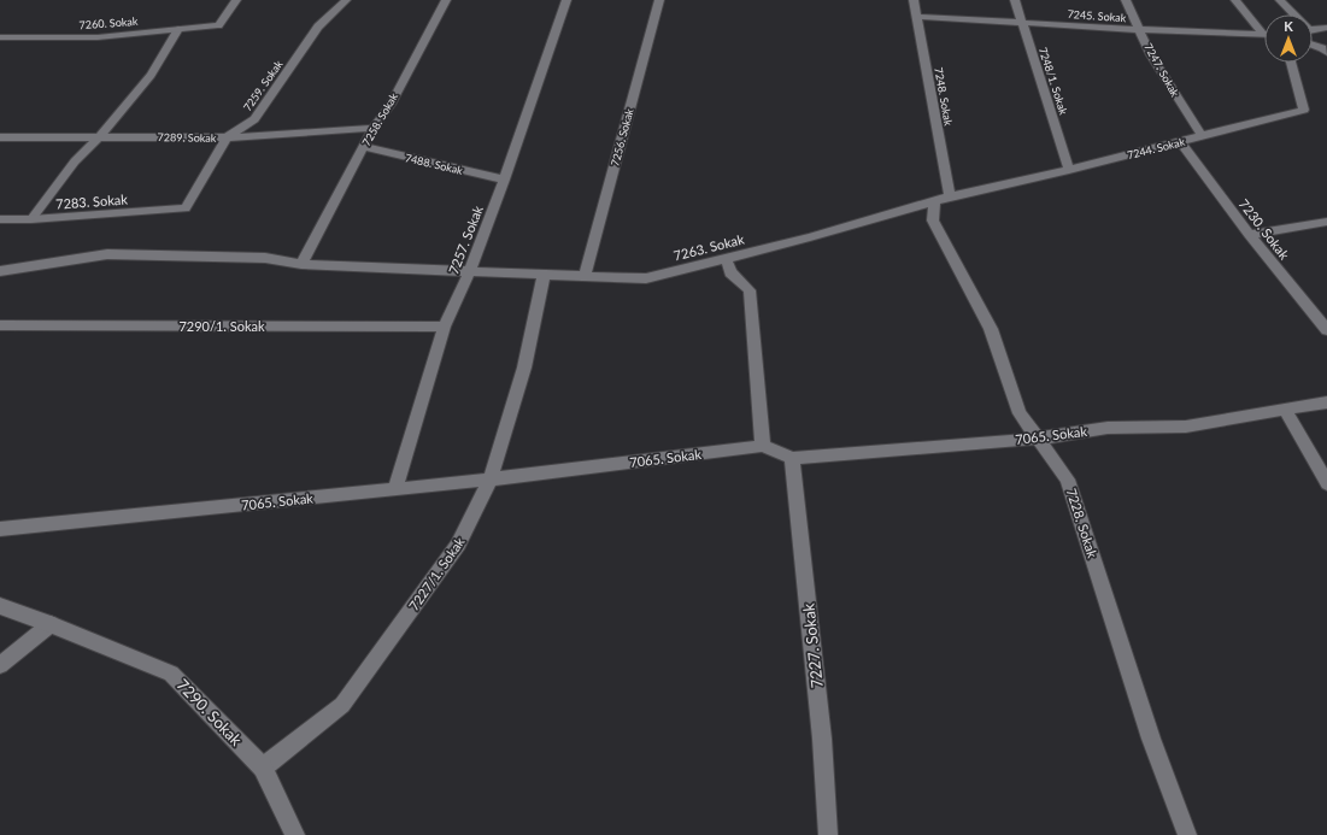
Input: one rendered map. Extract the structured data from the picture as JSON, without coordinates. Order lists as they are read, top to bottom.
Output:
{
  "streets": {
    "street": [
      "7245. Sokak",
      "7260. Sokak",
      "7247. Sokak",
      "7248/1. Sokak",
      "7259. Sokak",
      "7248. Sokak",
      "7258. Sokak",
      "7289. Sokak",
      "7256. Sokak",
      "7244. Sokak",
      "7488. Sokak",
      "7283. Sokak",
      "7230. Sokak",
      "7257. Sokak",
      "7263. Sokak",
      "7290/1. Sokak",
      "7065. Sokak",
      "7228. Sokak",
      "7227/1. Sokak",
      "7227. Sokak",
      "7290. Sokak"
    ]
  },
  "crossings": [
    ["7245. Sokak", "7247. Sokak"],
    ["7245. Sokak", "7248/1. Sokak"],
    ["7245. Sokak", "7248. Sokak"],
    ["7247. Sokak", "7244. Sokak"],
    ["7248/1. Sokak", "7244. Sokak"],
    ["7259. Sokak", "7289. Sokak"],
    ["7259. Sokak", "7283. Sokak"],
    ["7248. Sokak", "7244. Sokak"],
    ["7248. Sokak", "7263. Sokak"],
    ["7248. Sokak", "7228. Sokak"],
    ["7258. Sokak", "7289. Sokak"],
    ["7258. Sokak", "7488. Sokak"],
    ["7258. Sokak", "7263. Sokak"],
    ["7256. Sokak", "7263. Sokak"],
    ["7244. Sokak", "7230. Sokak"],
    ["7244. Sokak", "7263. Sokak"],
    ["7244. Sokak", "7228. Sokak"],
    ["7488. Sokak", "7257. Sokak"],
    ["7257. Sokak", "7263. Sokak"],
    ["7257. Sokak", "7290/1. Sokak"],
    ["7257. Sokak", "7065. Sokak"],
    ["7263. Sokak", "7228. Sokak"],
    ["7263. Sokak", "7227/1. Sokak"],
    ["7065. Sokak", "7228. Sokak"],
    ["7065. Sokak", "7227/1. Sokak"],
    ["7065. Sokak", "7227. Sokak"],
    ["7227/1. Sokak", "7290. Sokak"]
  ],
  "north": "top"
}
